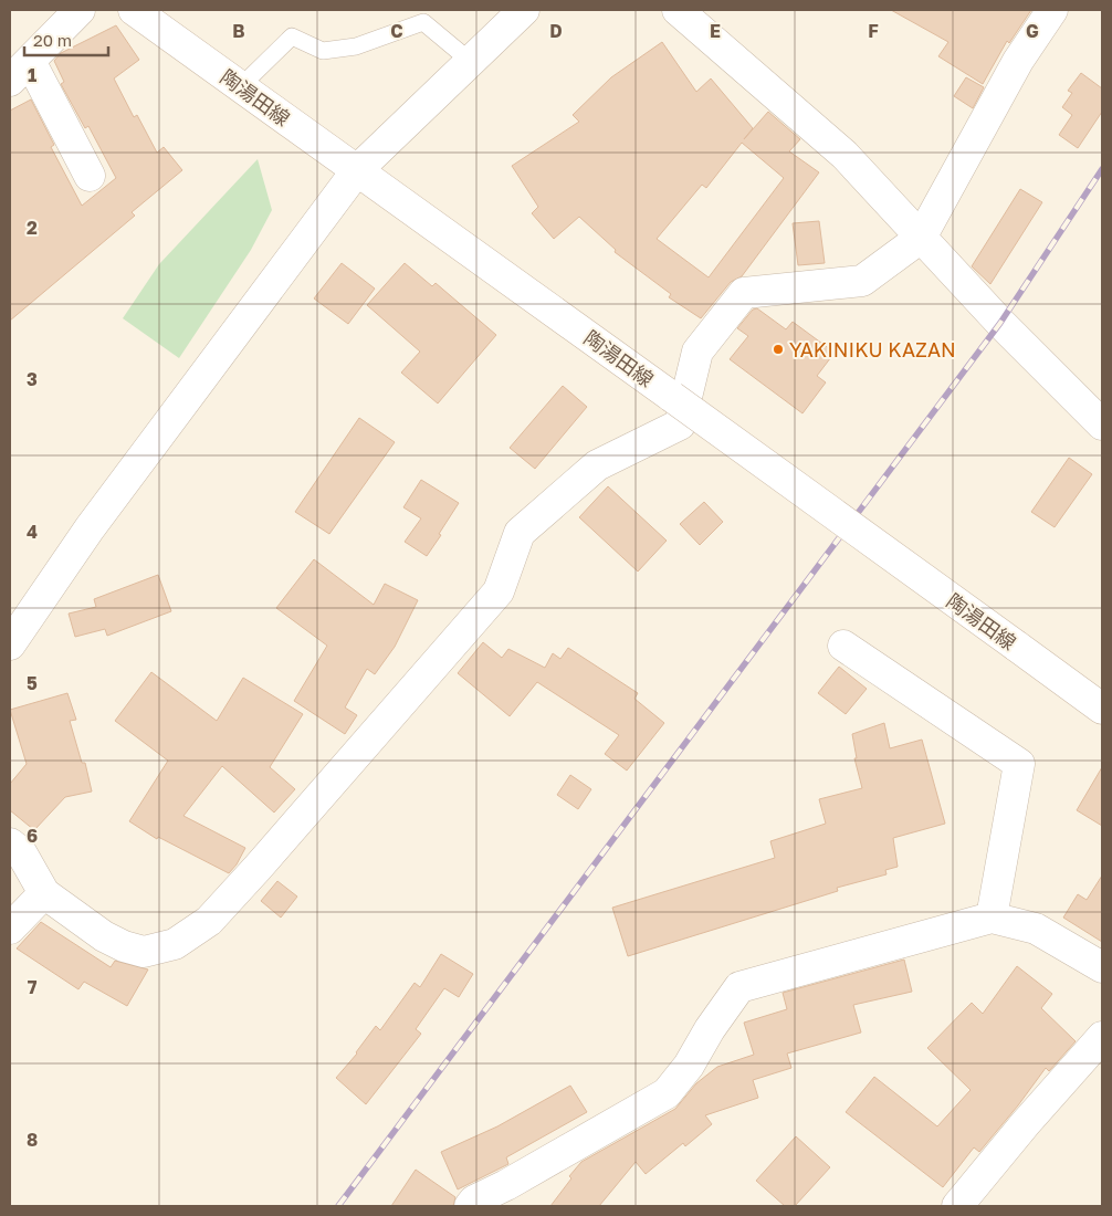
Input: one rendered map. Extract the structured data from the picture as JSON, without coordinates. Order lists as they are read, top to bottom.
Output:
{
  "streets": {
    "street": ["陶湯田線"]
  },
  "places": ["YAKINIKU KAZAN"],
  "scale_bar": "20 m",
  "grid": {
    "columns": [
      "B",
      "C",
      "D",
      "E",
      "F",
      "G"
    ],
    "rows": [
      "1",
      "2",
      "3",
      "4",
      "5",
      "6",
      "7",
      "8"
    ]
  }
}
